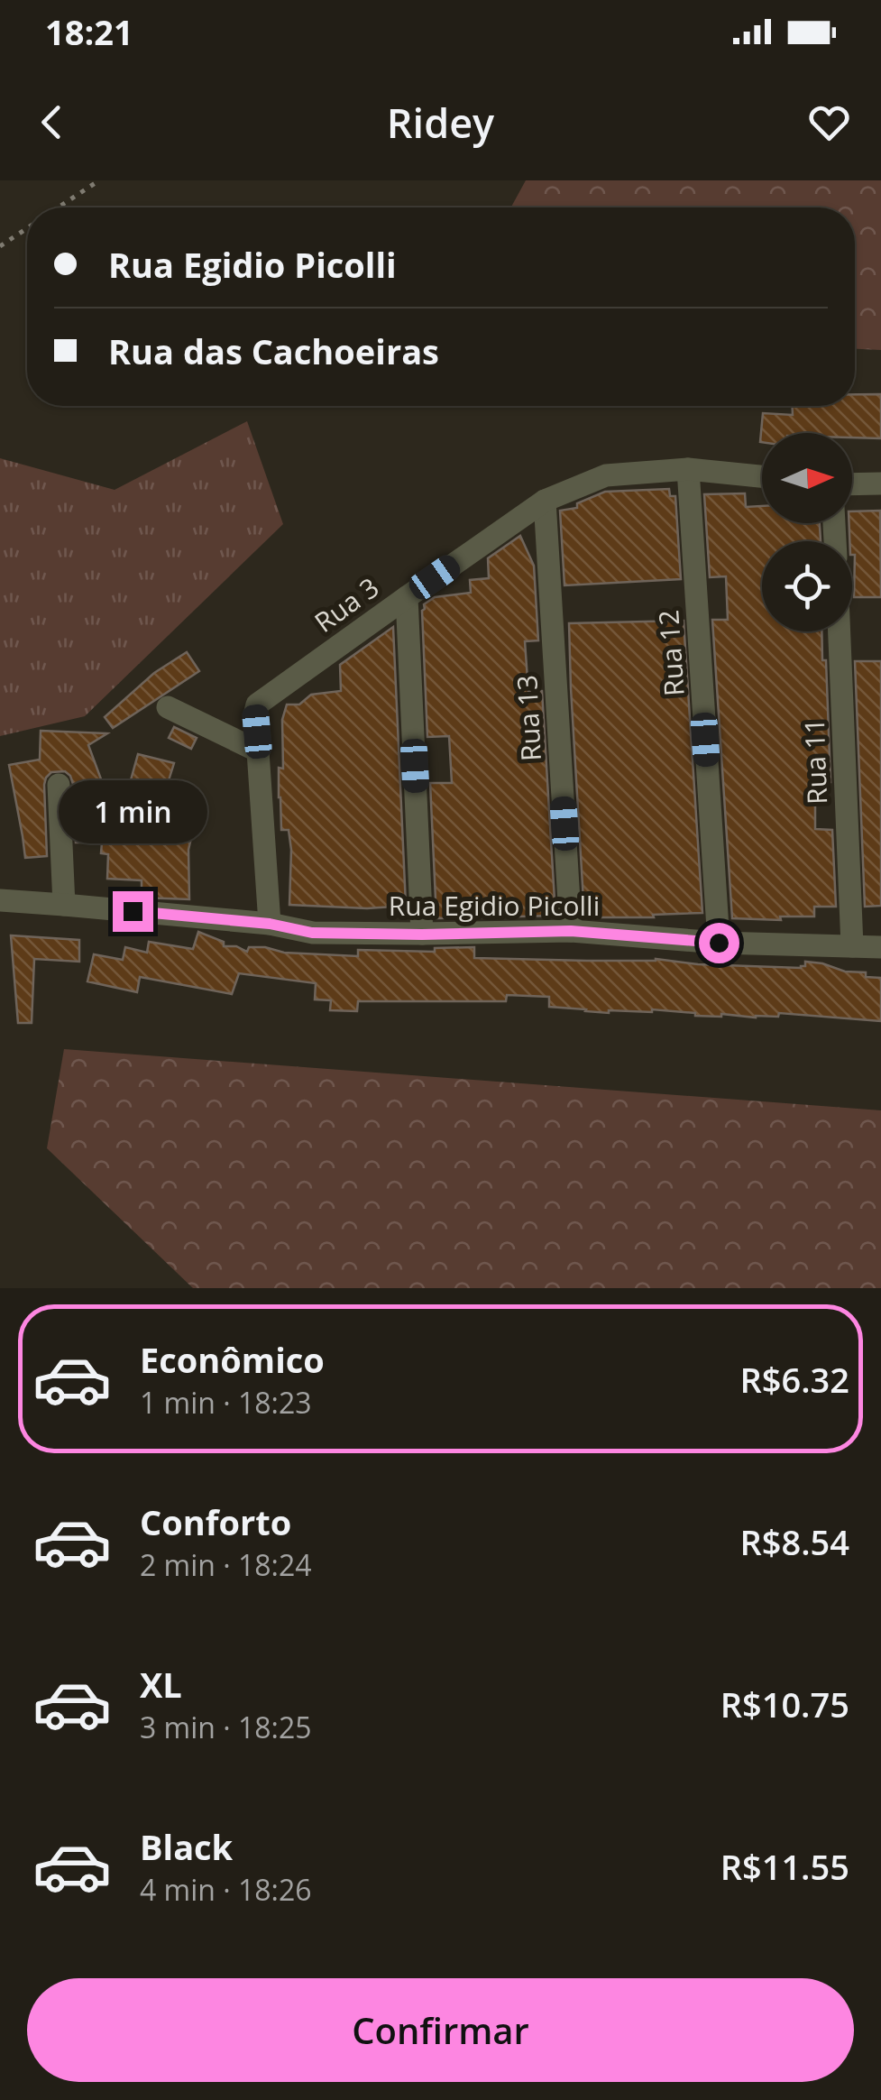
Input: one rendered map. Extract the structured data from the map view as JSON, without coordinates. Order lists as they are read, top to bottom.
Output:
{
  "streets": {
    "street": [
      "Rua 3",
      "Rua 12",
      "Rua 13",
      "Rua 11",
      "Rua Egidio Picolli"
    ]
  },
  "crossings": [
    ["Rua 3", "Rua 12"],
    ["Rua 3", "Rua 13"],
    ["Rua 3", "Rua Egidio Picolli"],
    ["Rua 12", "Rua Egidio Picolli"],
    ["Rua 13", "Rua Egidio Picolli"],
    ["Rua 11", "Rua Egidio Picolli"]
  ],
  "north": "right",
  "page": {
    "status": "18:21",
    "header": "Ridey",
    "banner": ["Rua Egidio Picolli", "Rua das Cachoeiras"],
    "bubble": "1 min",
    "list": [
      {
        "name": "Econômico",
        "note": "1 min · 18:23",
        "value": "R$6.32"
      },
      {
        "name": "Conforto",
        "note": "2 min · 18:24",
        "value": "R$8.54"
      },
      {
        "name": "XL",
        "note": "3 min · 18:25",
        "value": "R$10.75"
      },
      {
        "name": "Black",
        "note": "4 min · 18:26",
        "value": "R$11.55"
      }
    ],
    "buttons": "Confirmar"
  }
}
